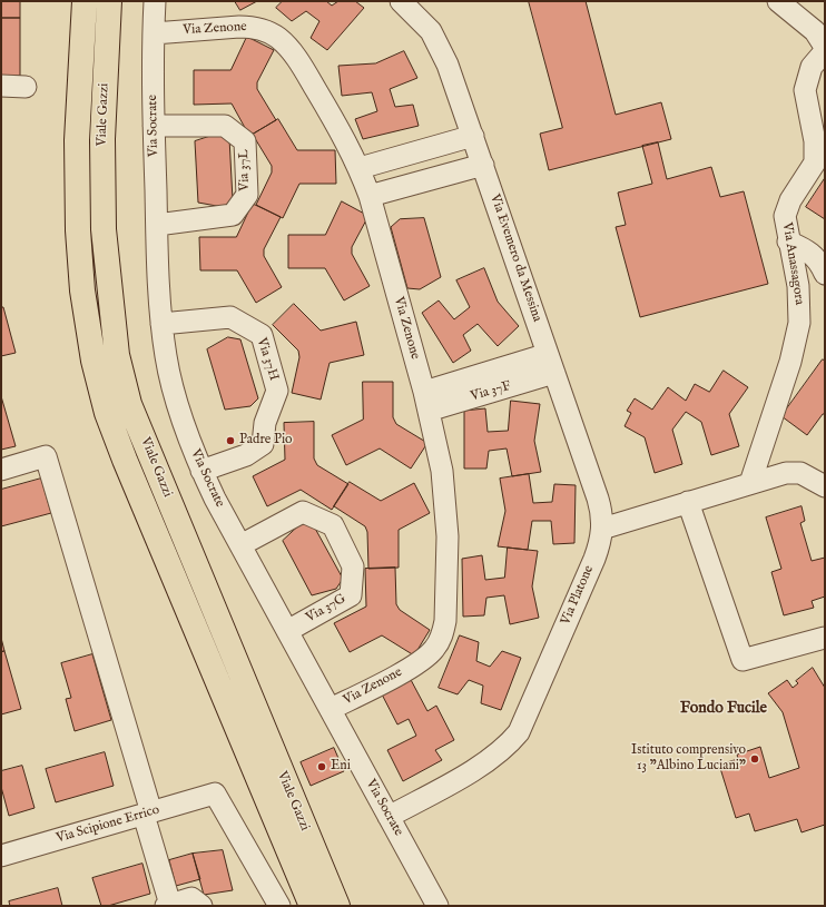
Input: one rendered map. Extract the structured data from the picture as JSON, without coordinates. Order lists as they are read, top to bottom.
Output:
{
  "streets": {
    "main road": ["Viale Gazzi"],
    "street": [
      "Via Zenone",
      "Via Socrate",
      "Via 37L",
      "Via Evemero da Messina",
      "Via Anassagora",
      "Via 37H",
      "Via 37F",
      "Via Platone",
      "Via 37G",
      "Via Scipione Errico"
    ]
  },
  "crossings": [
    ["Via Zenone", "Via Socrate"],
    ["Via Zenone", "Via 37F"],
    ["Via Socrate", "Via 37L"],
    ["Via Socrate", "Via 37H"],
    ["Via Socrate", "Via Platone"],
    ["Via Socrate", "Via 37G"],
    ["Via Evemero da Messina", "Via 37F"],
    ["Via Evemero da Messina", "Via Platone"]
  ],
  "districts": ["Fondo Fucile"],
  "places": ["Padre Pio", "Istituto comprensivo 13 \"Albino Luciani\"", "Eni"]
}
